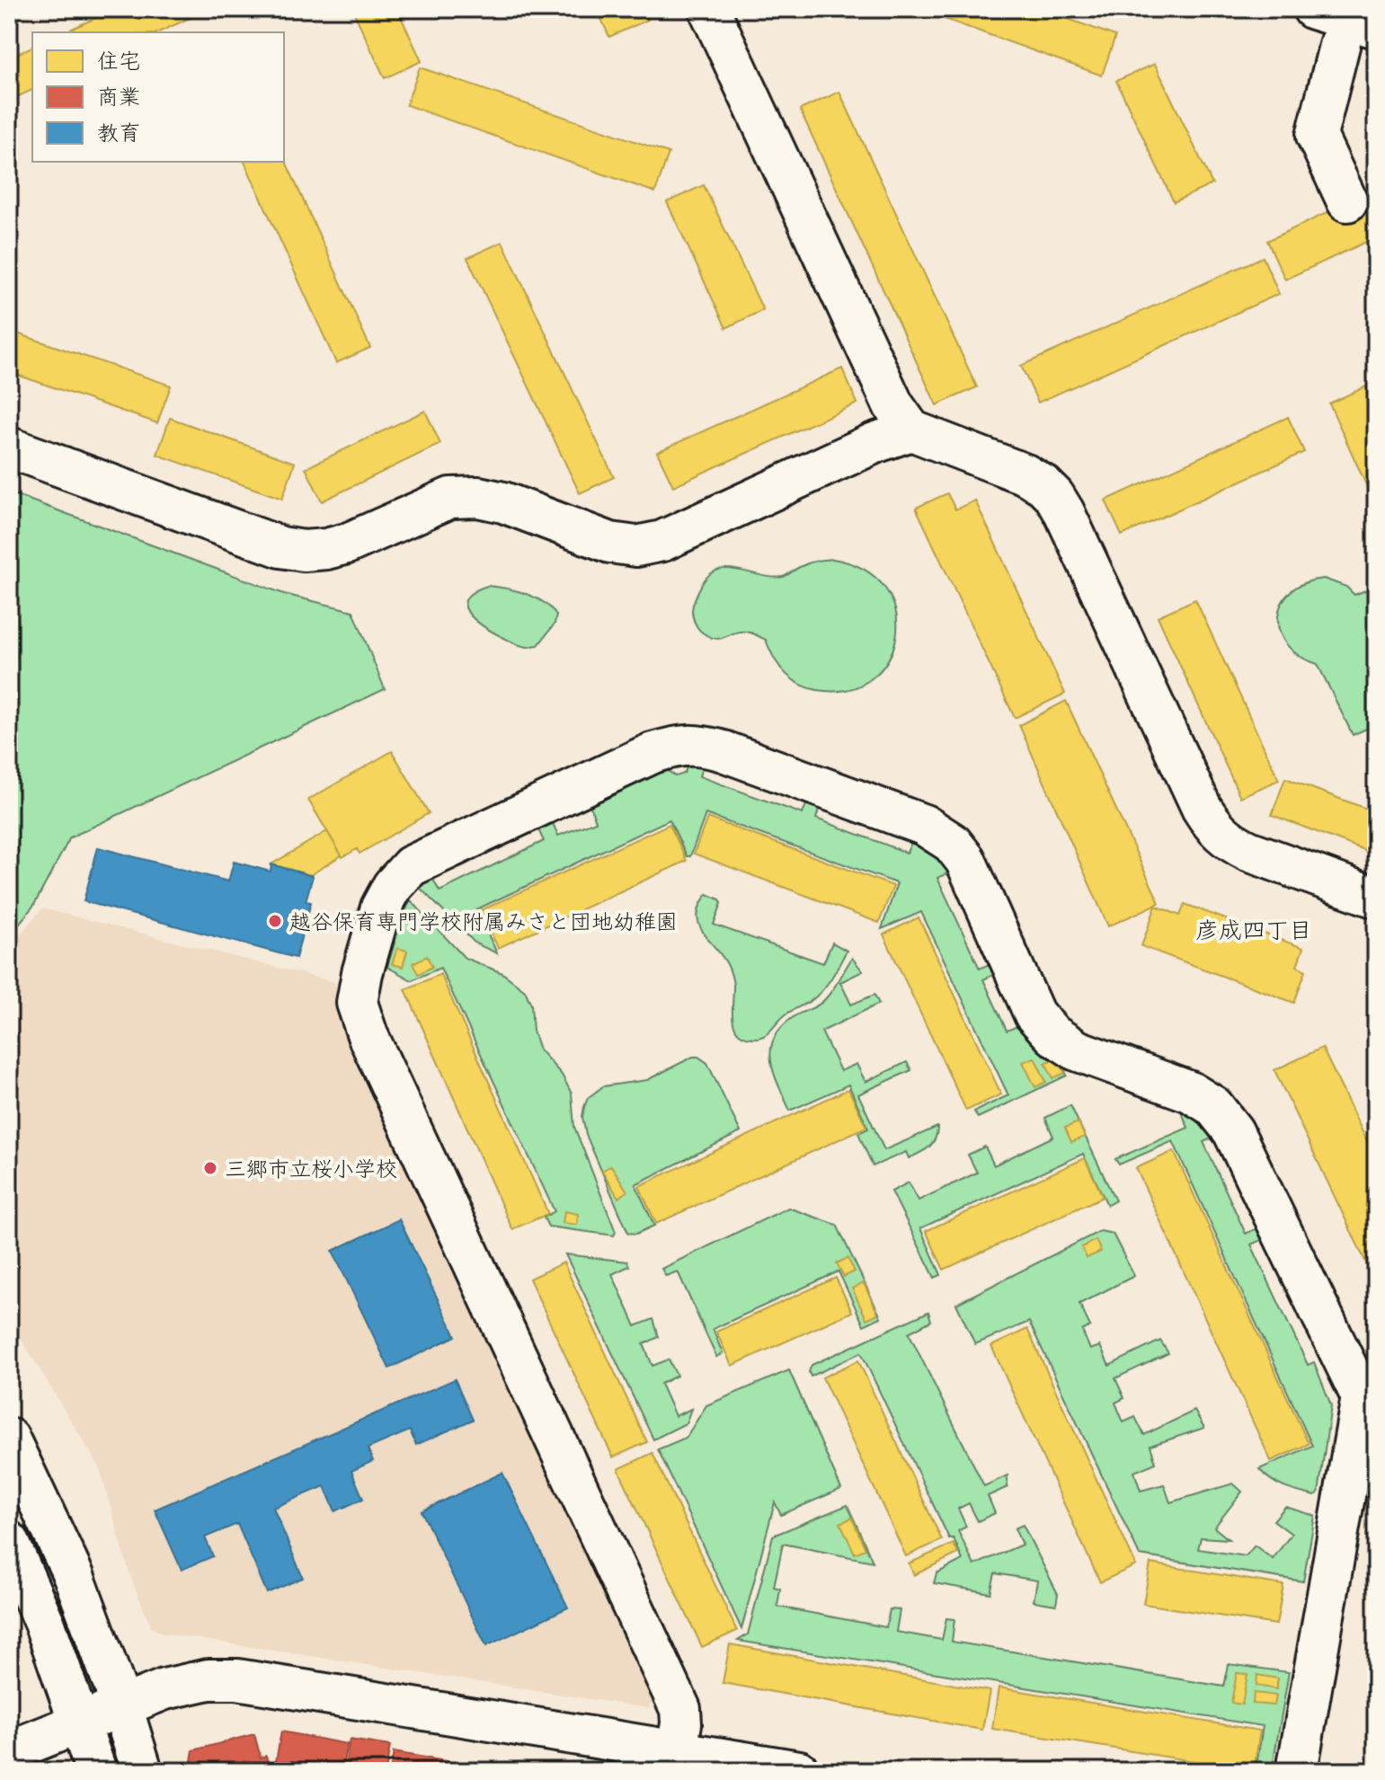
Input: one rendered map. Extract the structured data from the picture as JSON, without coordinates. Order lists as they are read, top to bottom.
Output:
{
  "districts": ["彦成四丁目"],
  "places": ["越谷保育専門学校附属みさと団地幼稚園", "三郷市立桜小学校"],
  "legend": ["住宅", "商業", "教育"]
}
